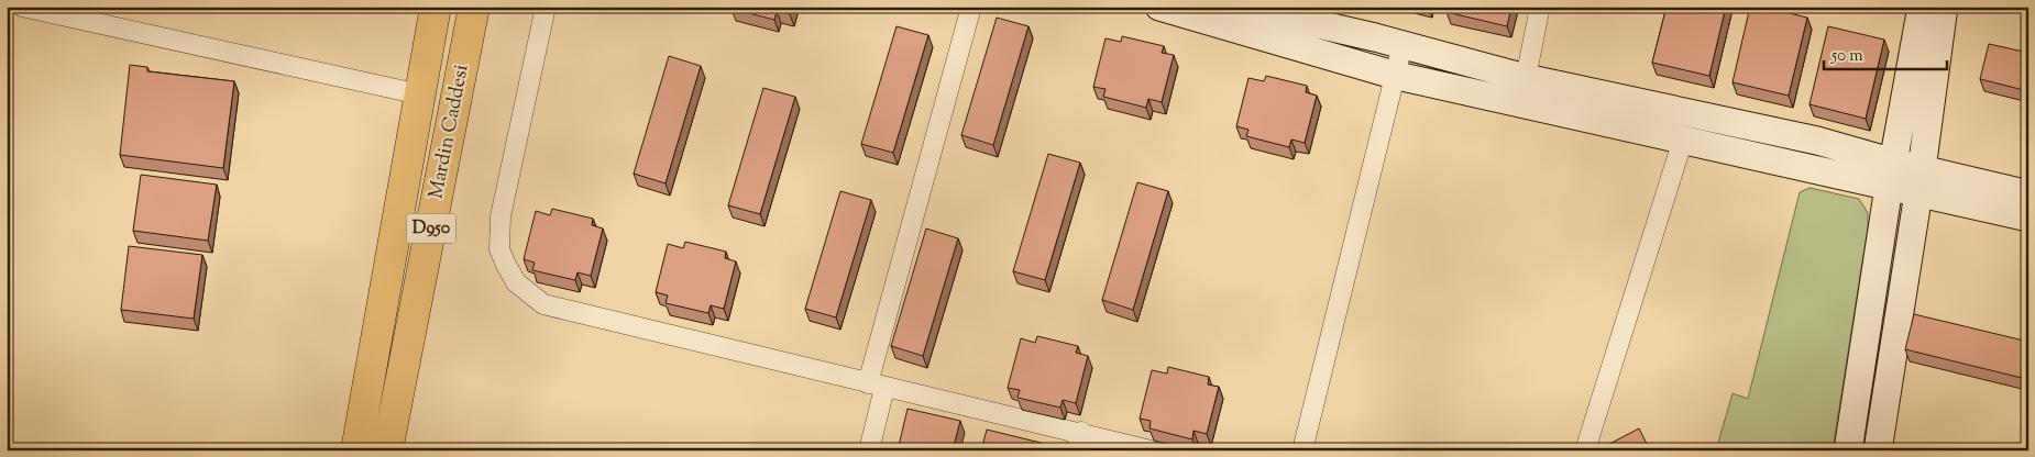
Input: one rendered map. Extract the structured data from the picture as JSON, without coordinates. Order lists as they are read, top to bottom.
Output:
{
  "streets": {
    "highway": ["Mardin Caddesi", "D950"]
  },
  "scale_bar": "50 m"
}
